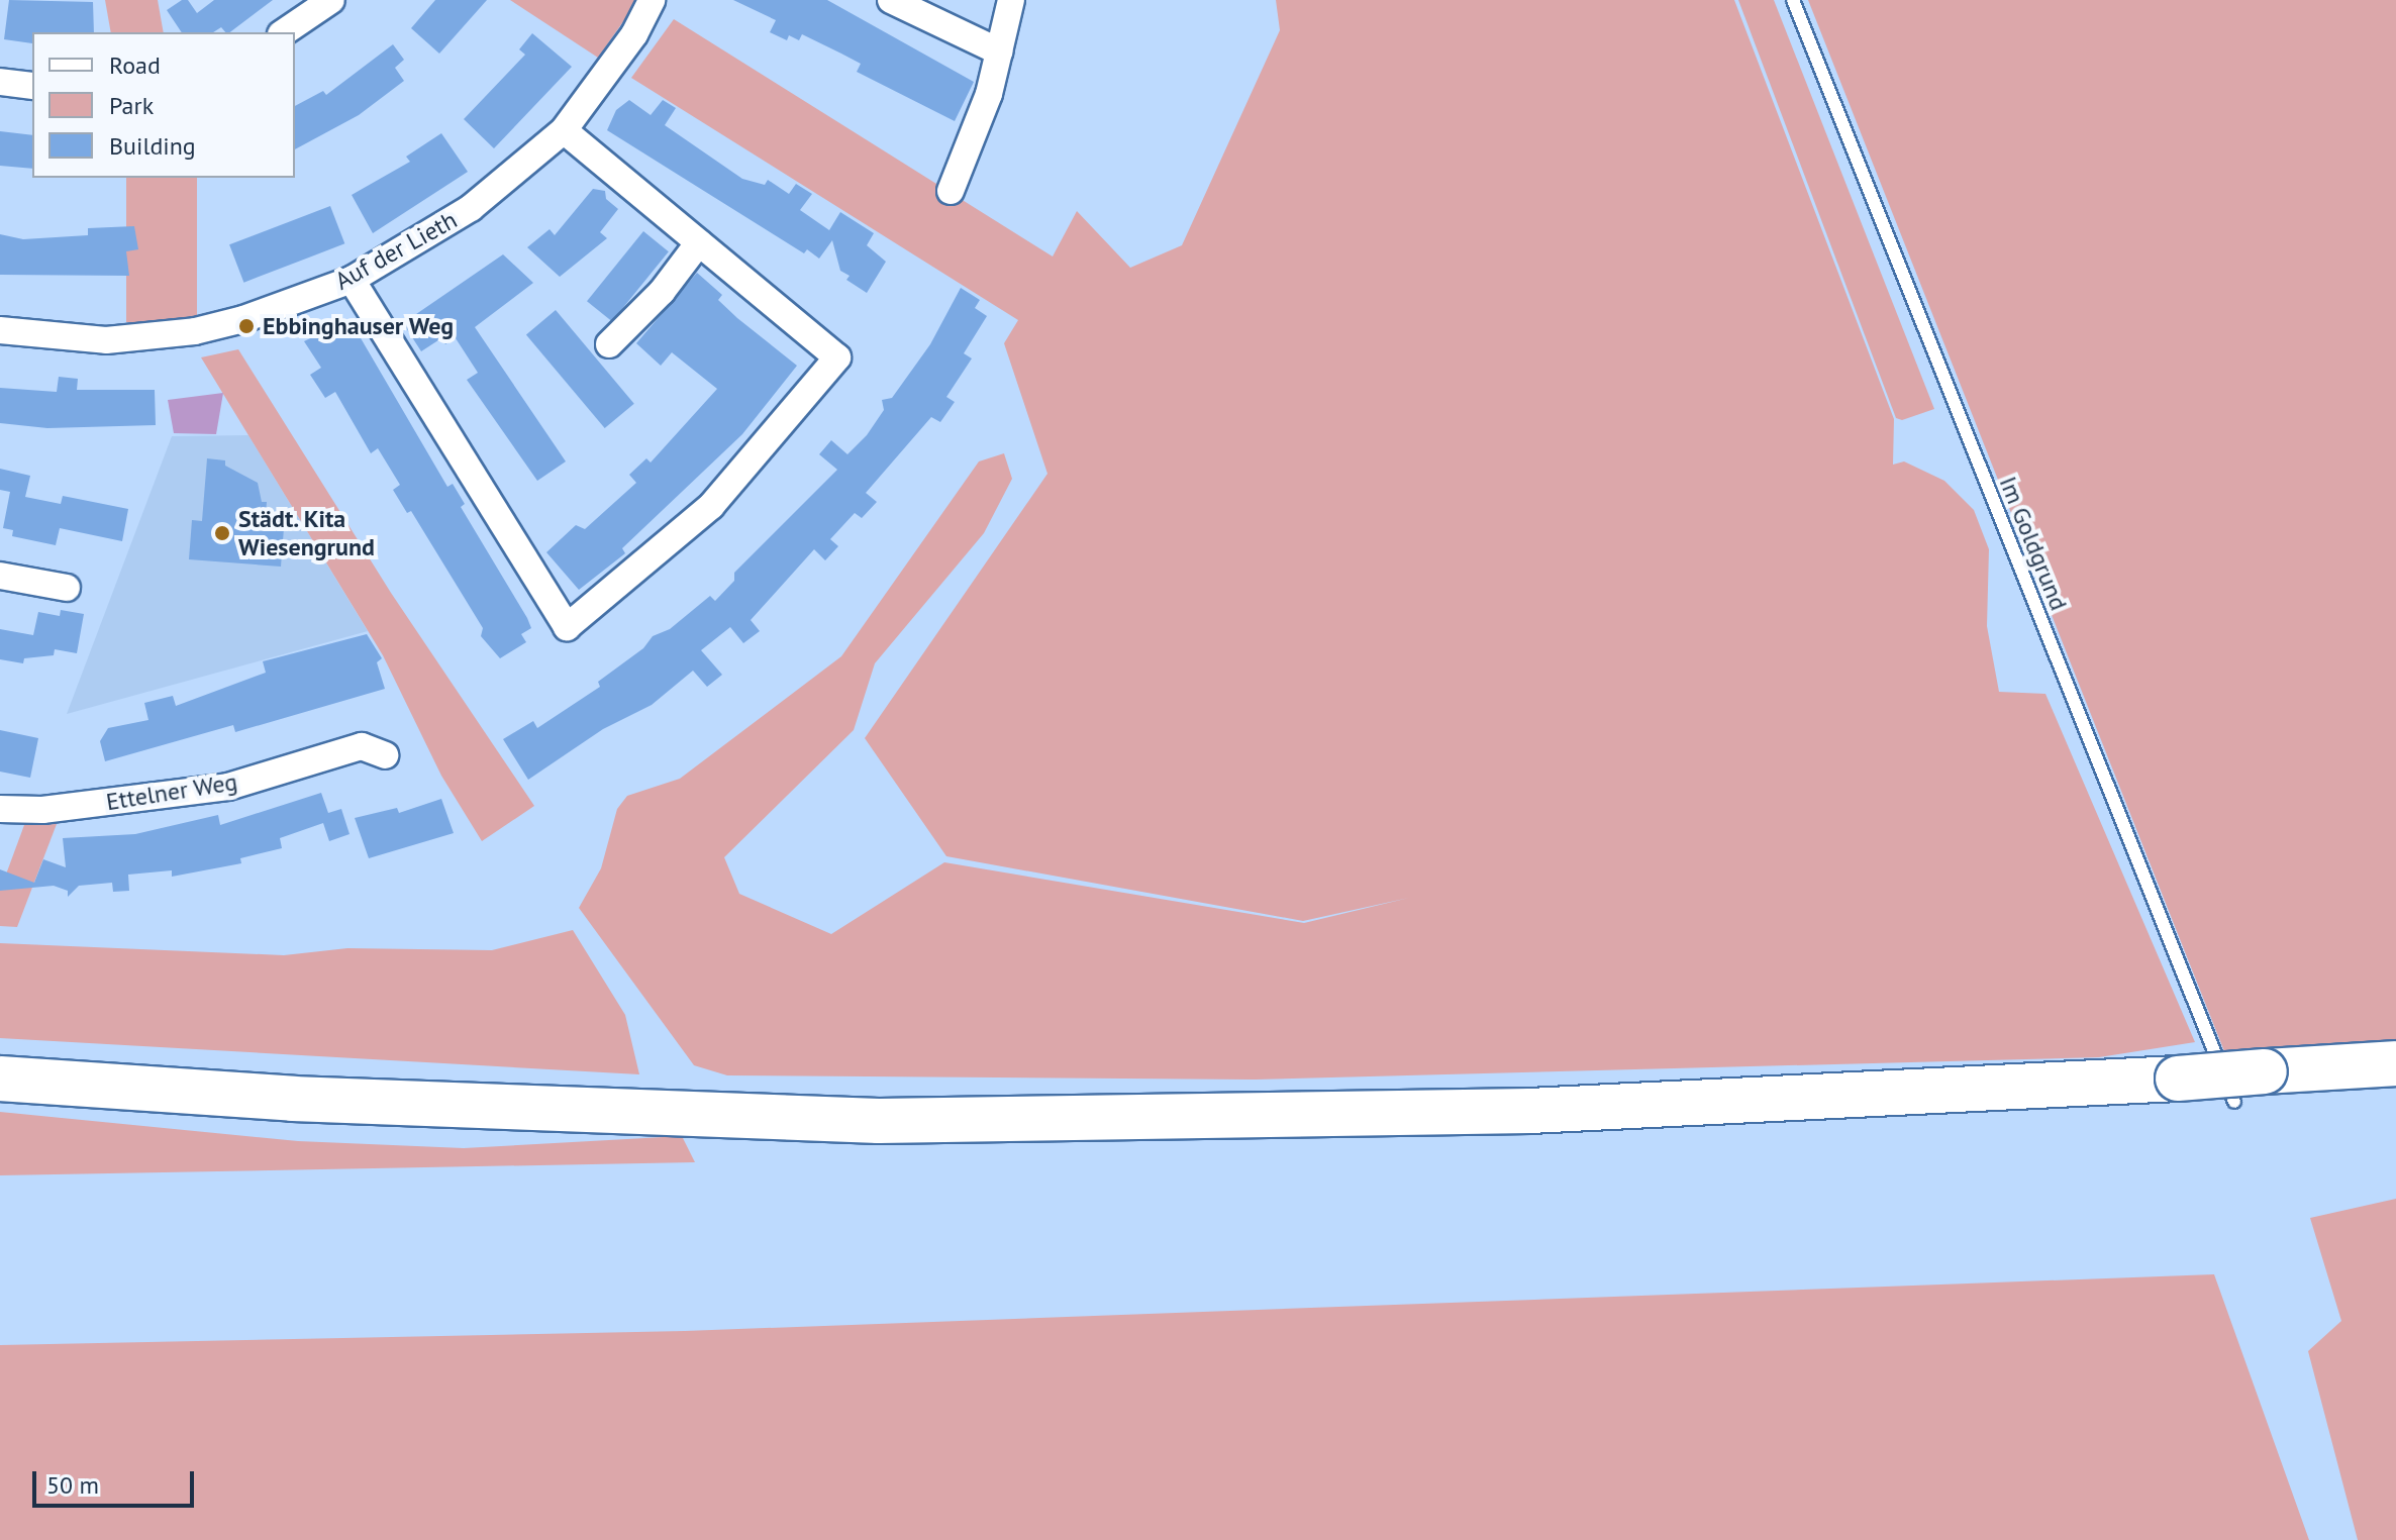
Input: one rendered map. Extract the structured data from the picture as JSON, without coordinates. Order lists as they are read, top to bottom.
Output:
{
  "streets": {
    "street": ["Auf der Lieth", "Ettelner Weg"],
    "lane": ["Im Goldgrund"]
  },
  "places": ["Ebbinghauser Weg", "Städt. Kita Wiesengrund"],
  "legend": ["Road", "Park", "Building"],
  "scale_bar": "50 m"
}
